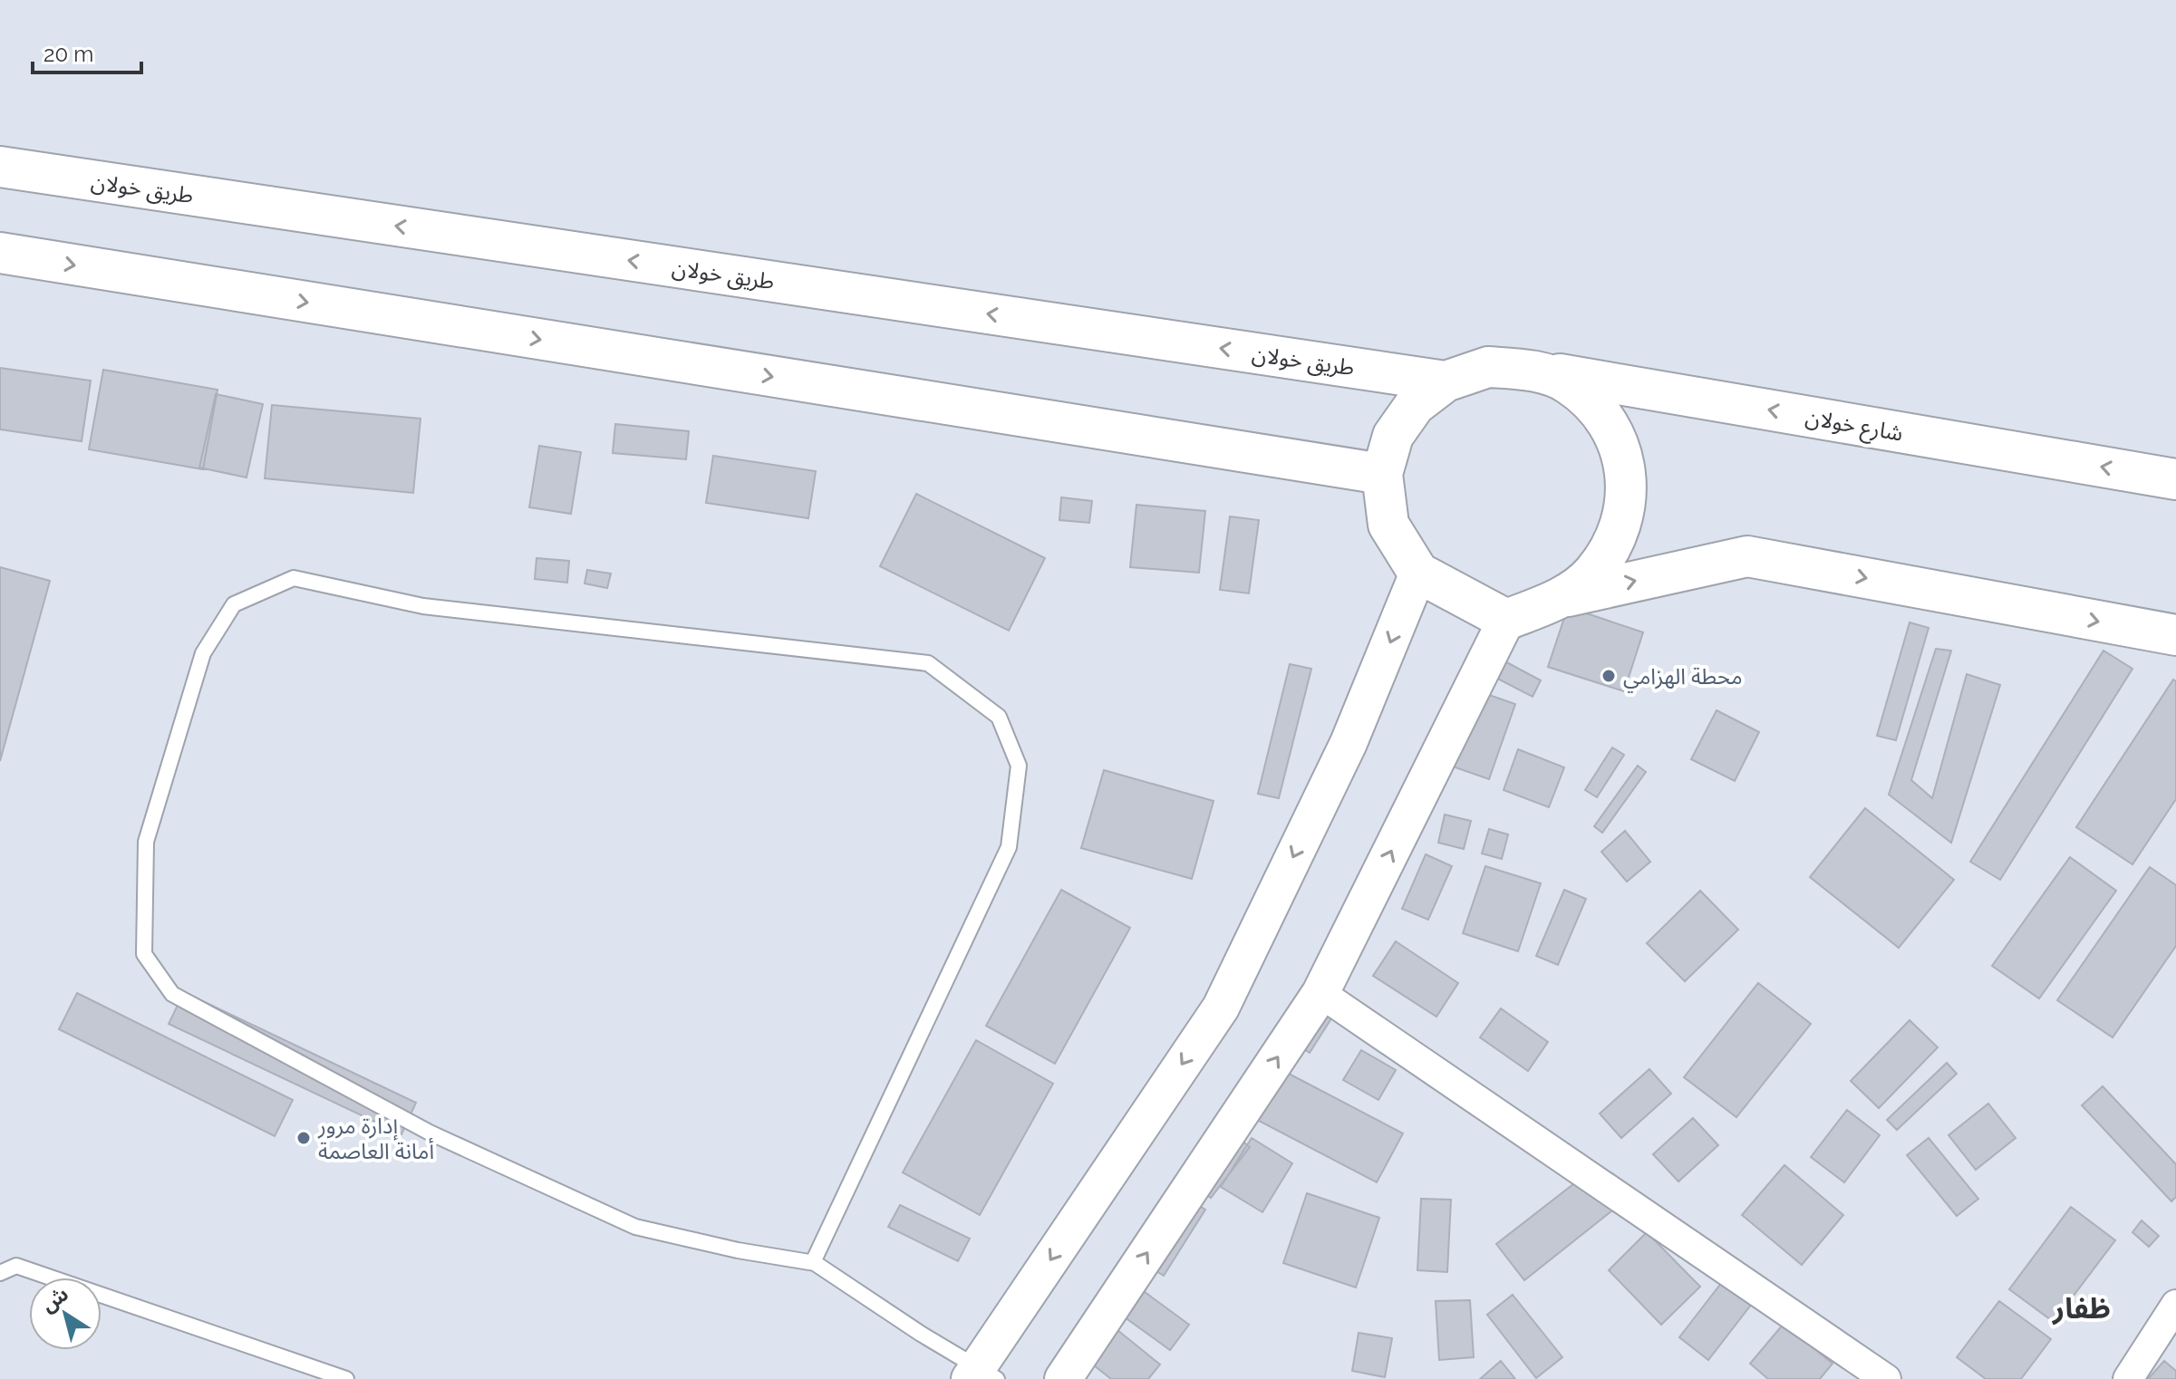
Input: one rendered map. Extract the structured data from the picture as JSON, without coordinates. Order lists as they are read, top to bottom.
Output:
{
  "streets": {
    "main road": ["طريق خولان", "شارع خولان"]
  },
  "crossings": [
    ["طريق خولان", "شارع خولان"]
  ],
  "districts": ["ظفار"],
  "places": ["محطة الهزامي", "إدارة مرور أمانة العاصمة"],
  "scale_bar": "20 m",
  "north": "top left"
}
